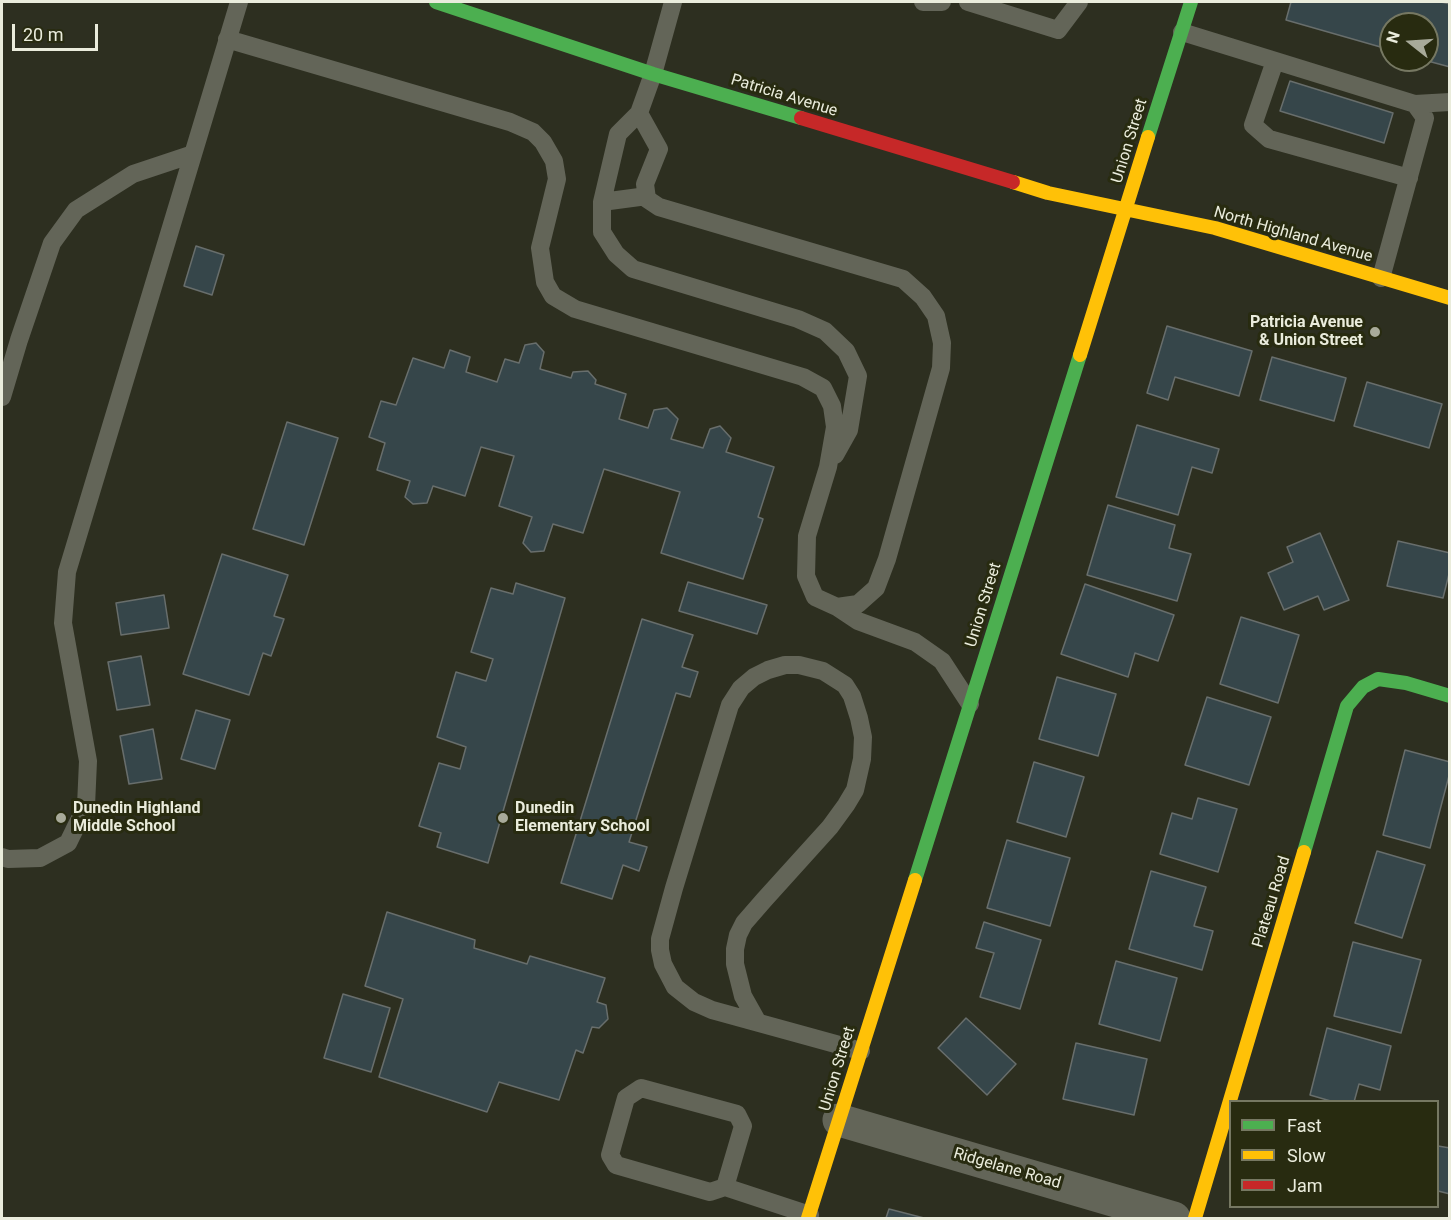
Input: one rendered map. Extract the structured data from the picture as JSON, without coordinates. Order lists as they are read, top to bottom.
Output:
{
  "streets": {
    "street": [
      "Patricia Avenue",
      "Union Street",
      "North Highland Avenue",
      "Plateau Road",
      "Ridgelane Road"
    ]
  },
  "crossings": [
    ["Patricia Avenue", "Union Street"],
    ["Patricia Avenue", "North Highland Avenue"],
    ["Union Street", "North Highland Avenue"],
    ["Union Street", "Ridgelane Road"]
  ],
  "places": ["Patricia Avenue & Union Street", "Dunedin Highland Middle School", "Dunedin Elementary School"],
  "legend": ["Fast", "Slow", "Jam"],
  "scale_bar": "20 m",
  "north": "left"
}
